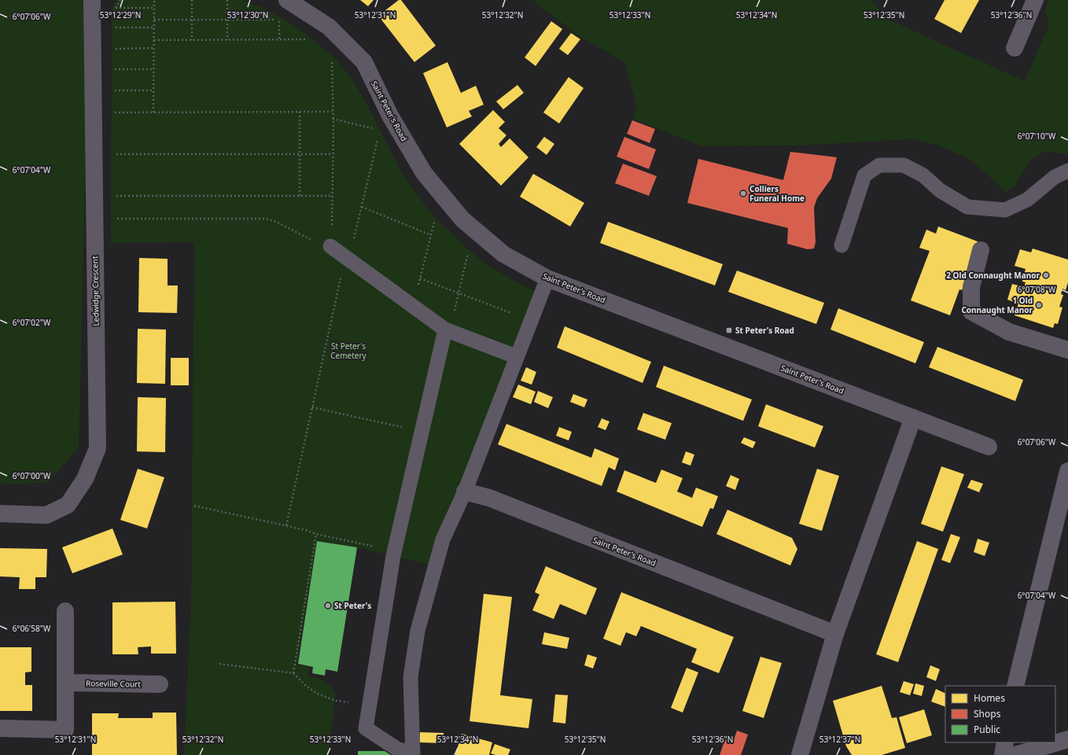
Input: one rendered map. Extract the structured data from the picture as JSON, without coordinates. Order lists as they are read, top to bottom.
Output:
{
  "streets": {
    "street": ["Saint Peter's Road", "Ledwidge Crescent", "Roseville Court"]
  },
  "parks": ["St Peter's Cemetery"],
  "places": {
    "other": [
      "Colliers Funeral Home",
      "2 Old Connaught Manor",
      "1 Old Connaught Manor",
      "St Peter's"
    ],
    "transit": ["St Peter's Road"]
  },
  "legend": ["Homes", "Shops", "Public"],
  "coordinates": [
    "53°12'29\"N",
    "53°12'31\"N",
    "53°12'32\"N",
    "53°12'34\"N",
    "53°12'35\"N",
    "53°12'36\"N",
    "53°12'30\"N",
    "53°12'33\"N",
    "6°07'06\"W",
    "6°07'10\"W",
    "6°07'04\"W",
    "6°07'08\"W",
    "6°07'02\"W",
    "6°07'00\"W",
    "6°06'58\"W",
    "53°12'37\"N"
  ]
}
